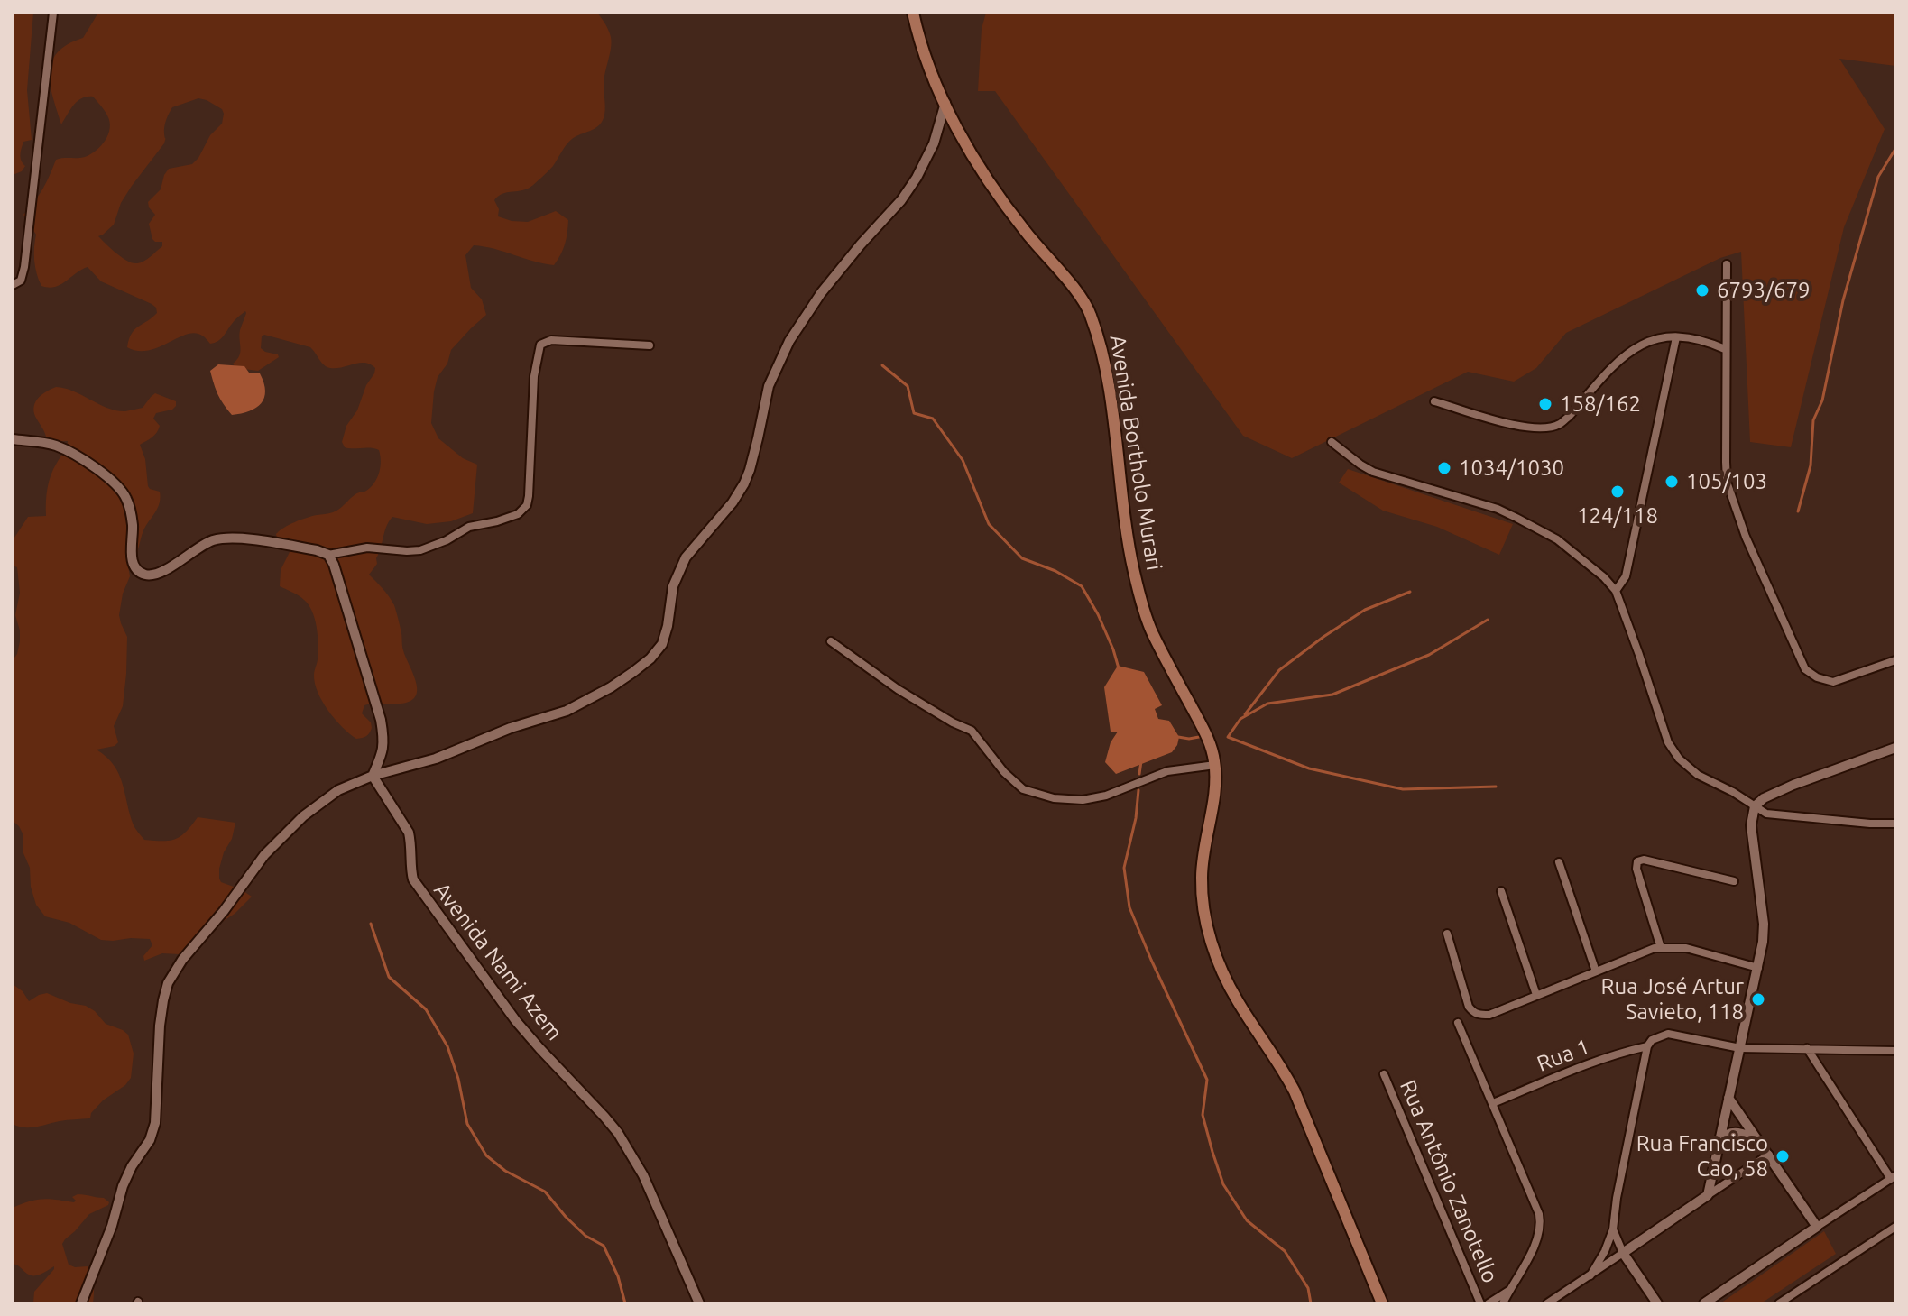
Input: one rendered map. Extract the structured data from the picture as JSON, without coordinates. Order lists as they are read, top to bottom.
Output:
{
  "streets": {
    "main road": ["Avenida Bortholo Murari"],
    "street": ["Avenida Nami Azem", "Rua 1", "Rua Antônio Zanotello"]
  },
  "places": [
    "6793/679",
    "158/162",
    "1034/1030",
    "105/103",
    "124/118",
    "Rua José Artur Savieto, 118",
    "Rua Francisco Cao, 58"
  ]
}
